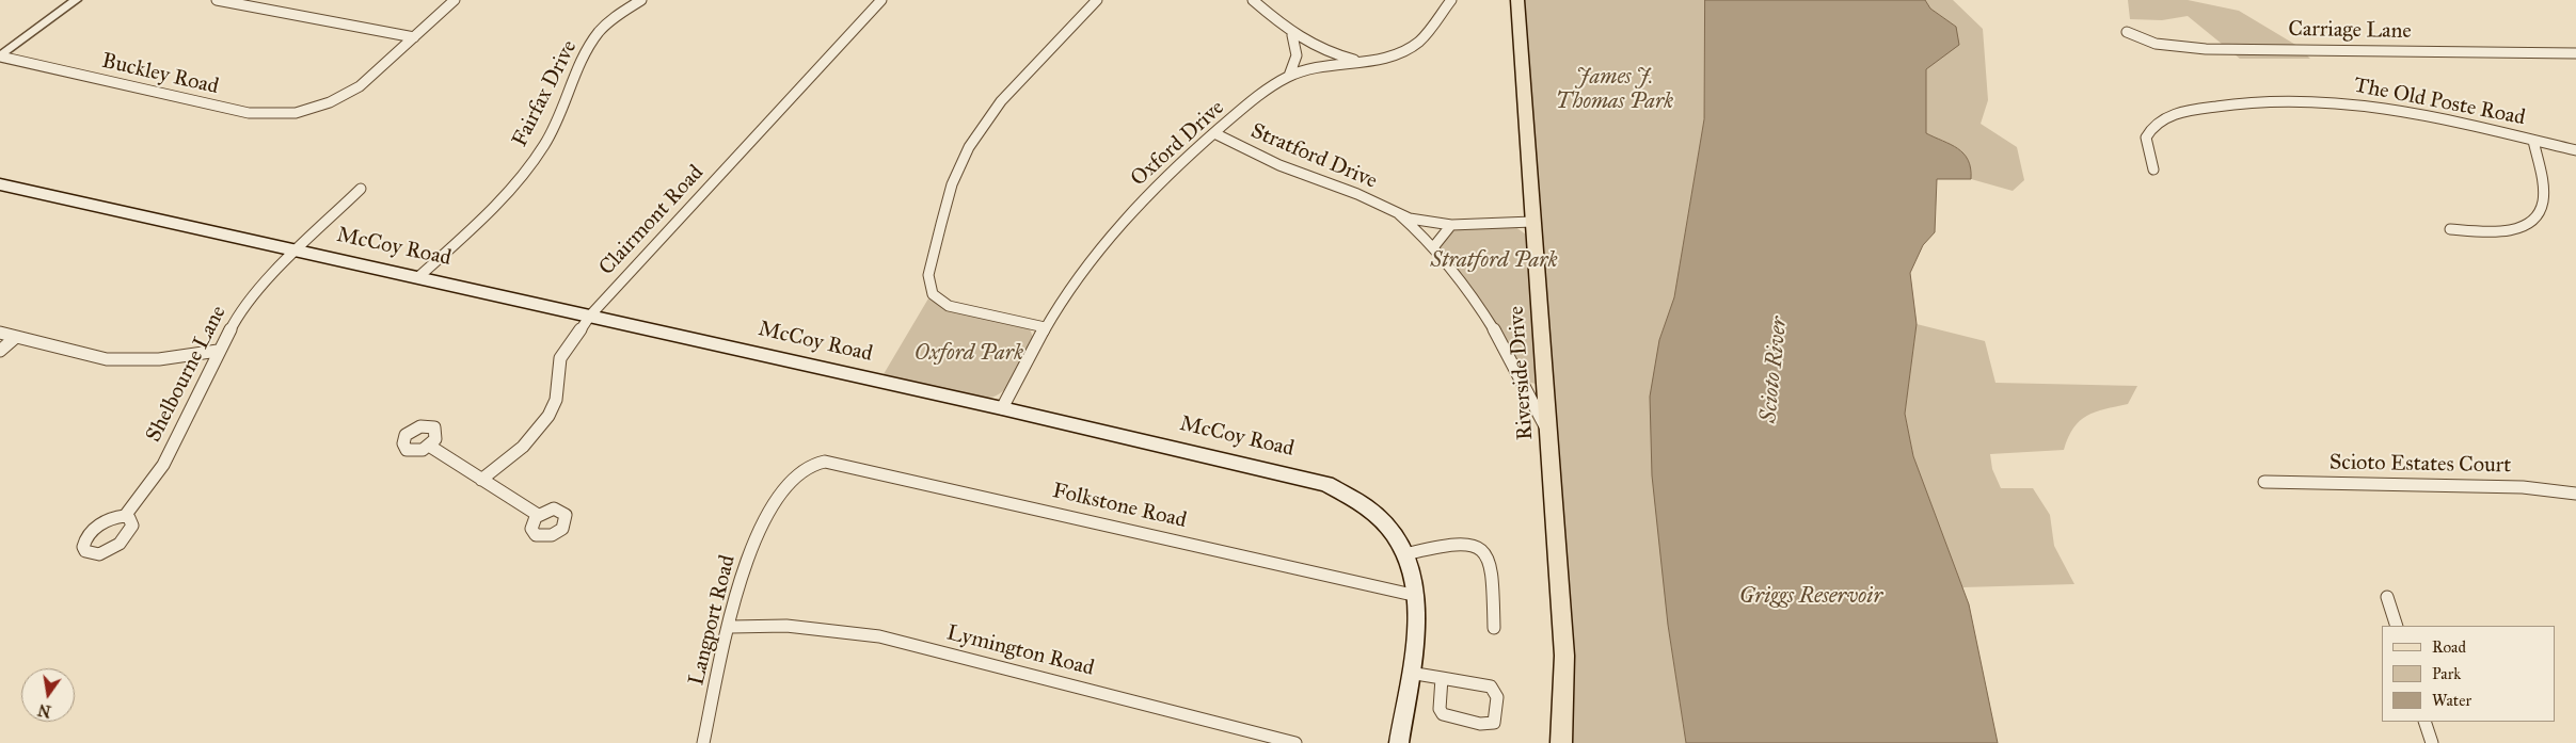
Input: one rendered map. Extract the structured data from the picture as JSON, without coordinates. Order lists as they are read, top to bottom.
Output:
{
  "streets": {
    "main road": ["McCoy Road", "Riverside Drive"],
    "street": [
      "Carriage Lane",
      "Buckley Road",
      "Fairfax Drive",
      "The Old Poste Road",
      "Oxford Drive",
      "Stratford Drive",
      "Clairmont Road",
      "Shelbourne Lane",
      "Scioto Estates Court",
      "Folkstone Road",
      "Langport Road",
      "Lymington Road"
    ]
  },
  "crossings": [
    ["Fairfax Drive", "McCoy Road"],
    ["Oxford Drive", "Stratford Drive"],
    ["Oxford Drive", "McCoy Road"],
    ["Stratford Drive", "Riverside Drive"],
    ["Clairmont Road", "McCoy Road"],
    ["McCoy Road", "Shelbourne Lane"],
    ["McCoy Road", "Folkstone Road"],
    ["Folkstone Road", "Langport Road"],
    ["Langport Road", "Lymington Road"]
  ],
  "water": ["Scioto River", "Griggs Reservoir"],
  "parks": ["James J. Thomas Park", "Stratford Park", "Oxford Park"],
  "legend": ["Road", "Park", "Water"],
  "north": "bottom"
}
